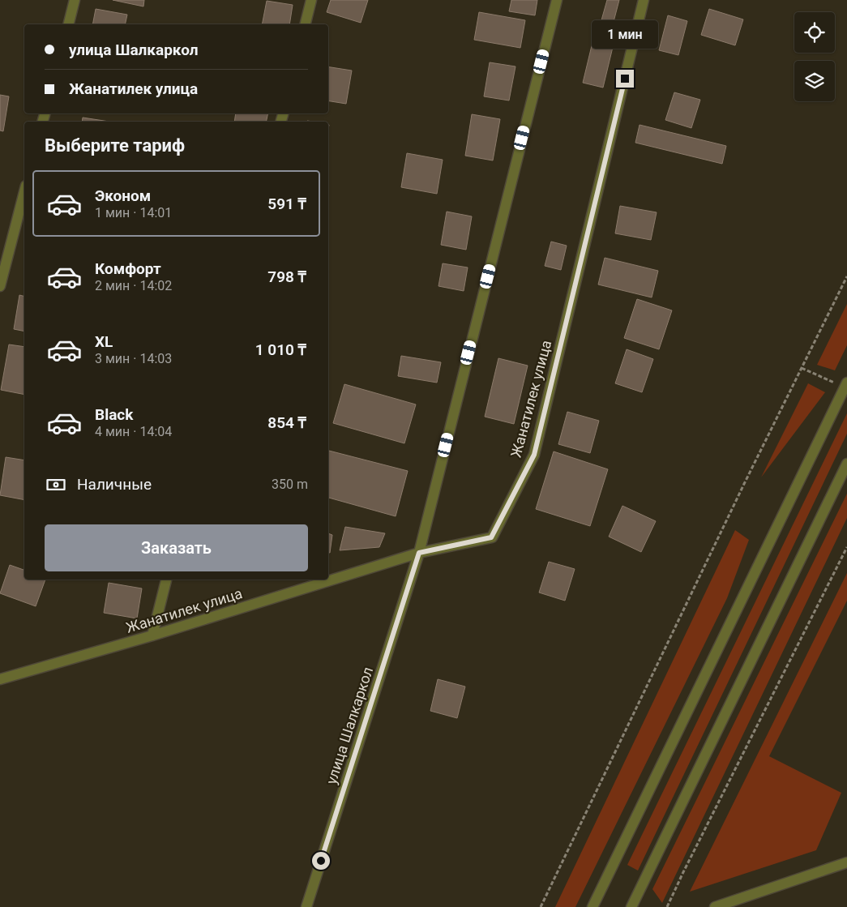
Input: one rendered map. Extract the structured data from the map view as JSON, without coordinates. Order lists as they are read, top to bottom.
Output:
{
  "streets": {
    "street": ["Жанатилек улица", "улица Шалкаркол"]
  },
  "crossings": [
    ["Жанатилек улица", "улица Шалкаркол"]
  ],
  "page": {
    "bubble": "1 мин",
    "banner": ["улица Шалкаркол", "Жанатилек улица"],
    "heading": "Выберите тариф",
    "list": [
      {
        "name": "Эконом",
        "note": "1 мин · 14:01",
        "value": "591 ₸"
      },
      {
        "name": "Комфорт",
        "note": "2 мин · 14:02",
        "value": "798 ₸"
      },
      {
        "name": "XL",
        "note": "3 мин · 14:03",
        "value": "1 010 ₸"
      },
      {
        "name": "Black",
        "note": "4 мин · 14:04",
        "value": "854 ₸"
      }
    ],
    "pay": ["Наличные", "350 m"],
    "buttons": "Заказать"
  }
}
